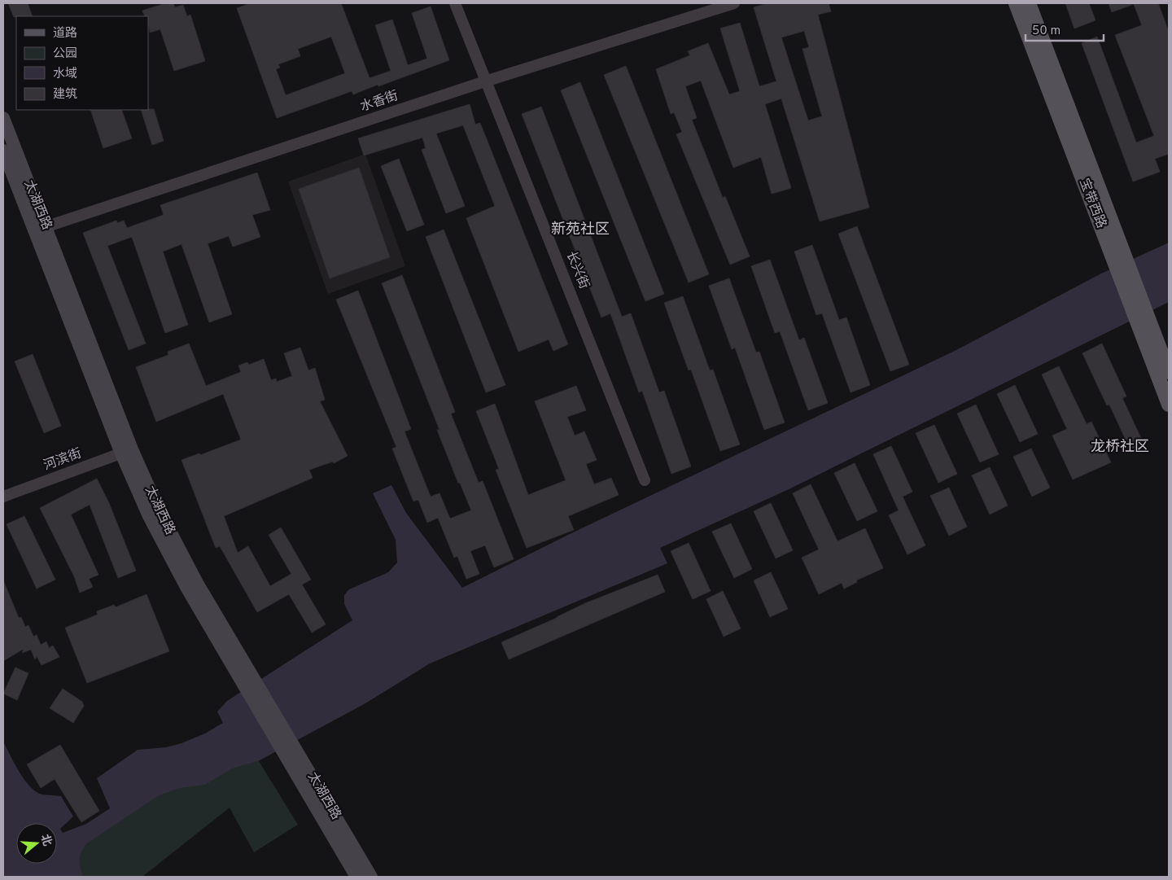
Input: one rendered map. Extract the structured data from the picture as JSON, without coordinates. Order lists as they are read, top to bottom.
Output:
{
  "streets": {
    "main road": ["宝带西路", "太湖西路"],
    "street": ["水香街", "长兴街", "河滨街"]
  },
  "crossings": [
    ["水香街", "太湖西路"],
    ["水香街", "长兴街"],
    ["太湖西路", "河滨街"]
  ],
  "districts": ["新苑社区", "龙桥社区"],
  "legend": [
    "道路",
    "公园",
    "水域",
    "建筑"
  ],
  "scale_bar": "50 m",
  "north": "right"
}
